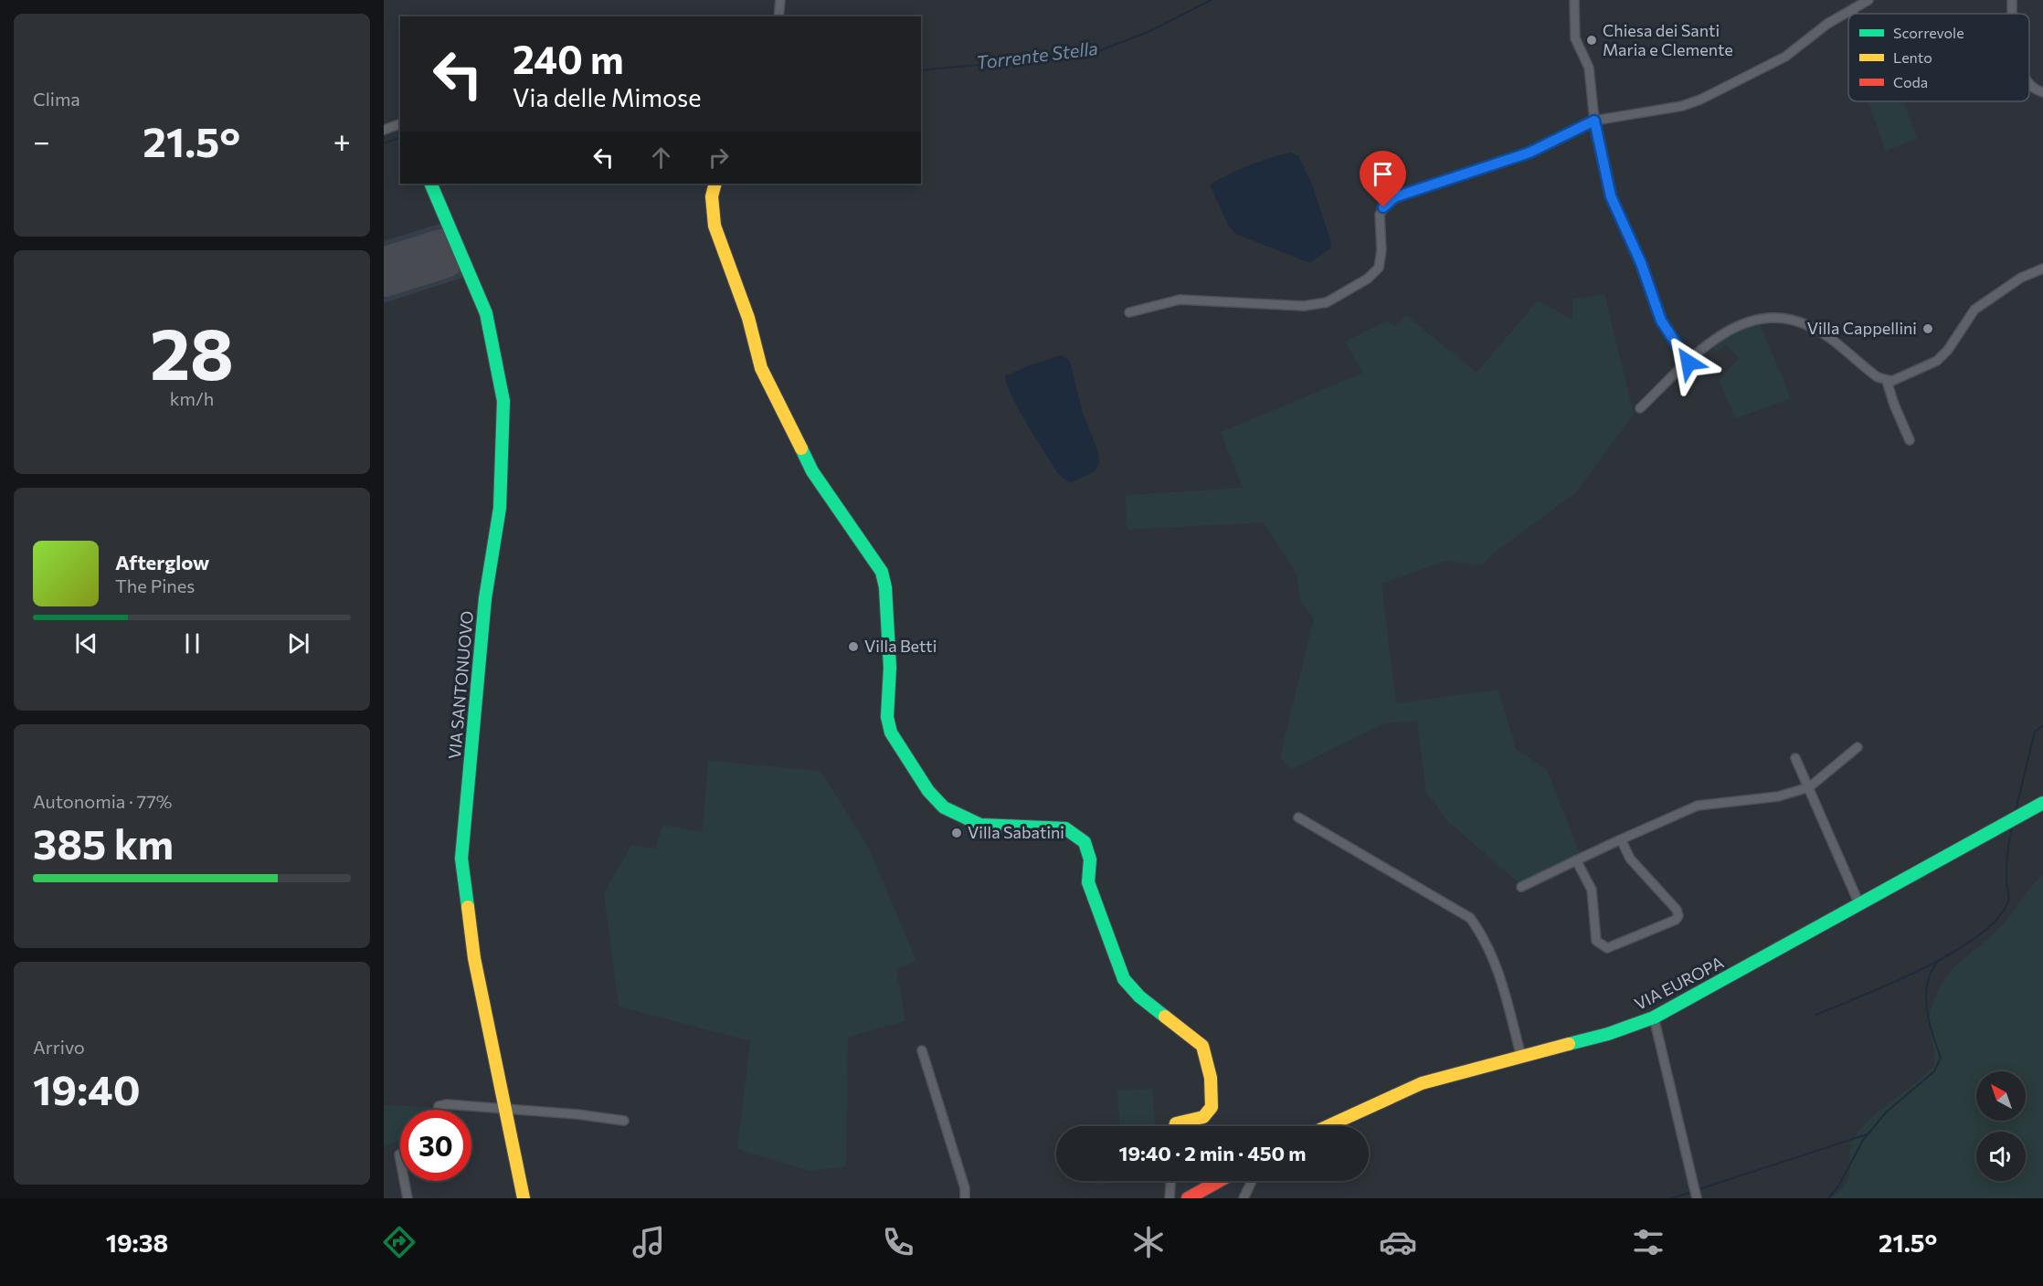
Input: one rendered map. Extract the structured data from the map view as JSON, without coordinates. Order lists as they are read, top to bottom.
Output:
{
  "streets": {
    "street": ["VIA SANTONUOVO", "VIA EUROPA"]
  },
  "water": ["Torrente Stella"],
  "places": [
    "Chiesa dei Santi Maria e Clemente",
    "Villa Cappellini",
    "Villa Betti",
    "Villa Sabatini"
  ],
  "legend": ["Scorrevole", "Lento", "Coda"],
  "north": "top left",
  "page": {
    "tile": [
      "Clima",
      ["28", "km/h"],
      ["Autonomia · 77%", "385 km"],
      ["Arrivo", "19:40"]
    ],
    "turn": ["240 m", "Via delle Mimose"],
    "heat": ["−", "21.5°", "+"],
    "song": ["Afterglow", "The Pines"],
    "limit": "30",
    "trip": "19:40 · 2 min · 450 m",
    "tabs": ["19:38", "21.5°"]
  }
}
